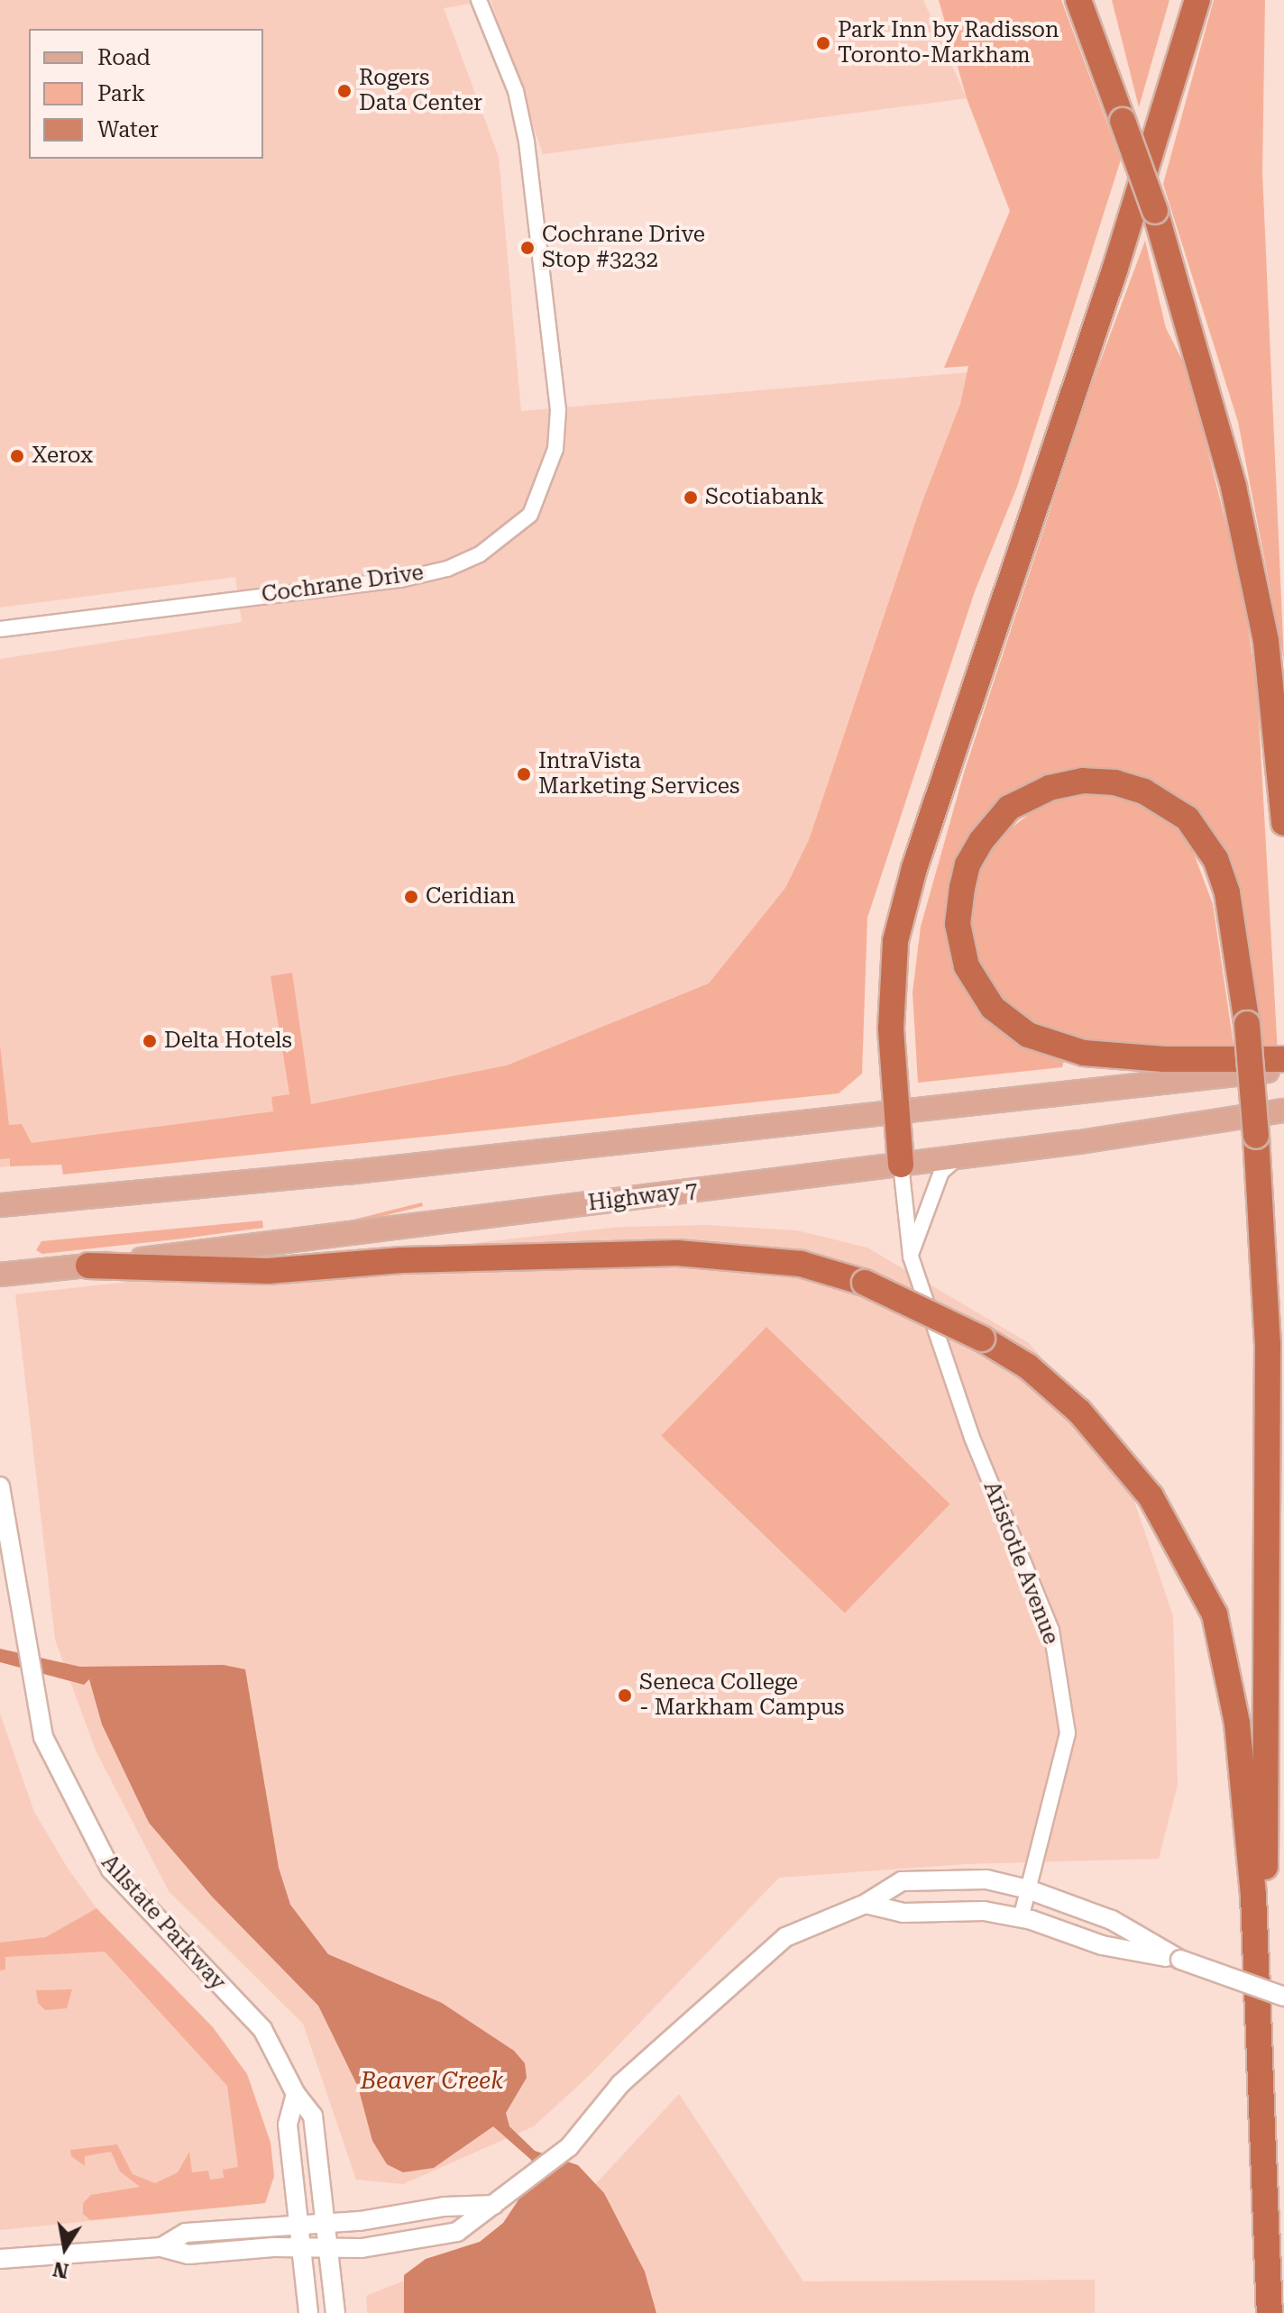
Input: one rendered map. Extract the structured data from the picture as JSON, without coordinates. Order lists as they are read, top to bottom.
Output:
{
  "streets": {
    "main road": ["Highway 7"],
    "street": ["Cochrane Drive", "Aristotle Avenue", "Allstate Parkway"]
  },
  "crossings": [
    ["Highway 7", "Aristotle Avenue"]
  ],
  "water": ["Beaver Creek"],
  "places": [
    "Park Inn by Radisson Toronto-Markham",
    "Rogers Data Center",
    "Cochrane Drive Stop #3232",
    "Xerox",
    "Scotiabank",
    "IntraVista Marketing Services",
    "Ceridian",
    "Delta Hotels",
    "Seneca College - Markham Campus"
  ],
  "legend": ["Road", "Park", "Water"],
  "north": "bottom"
}
